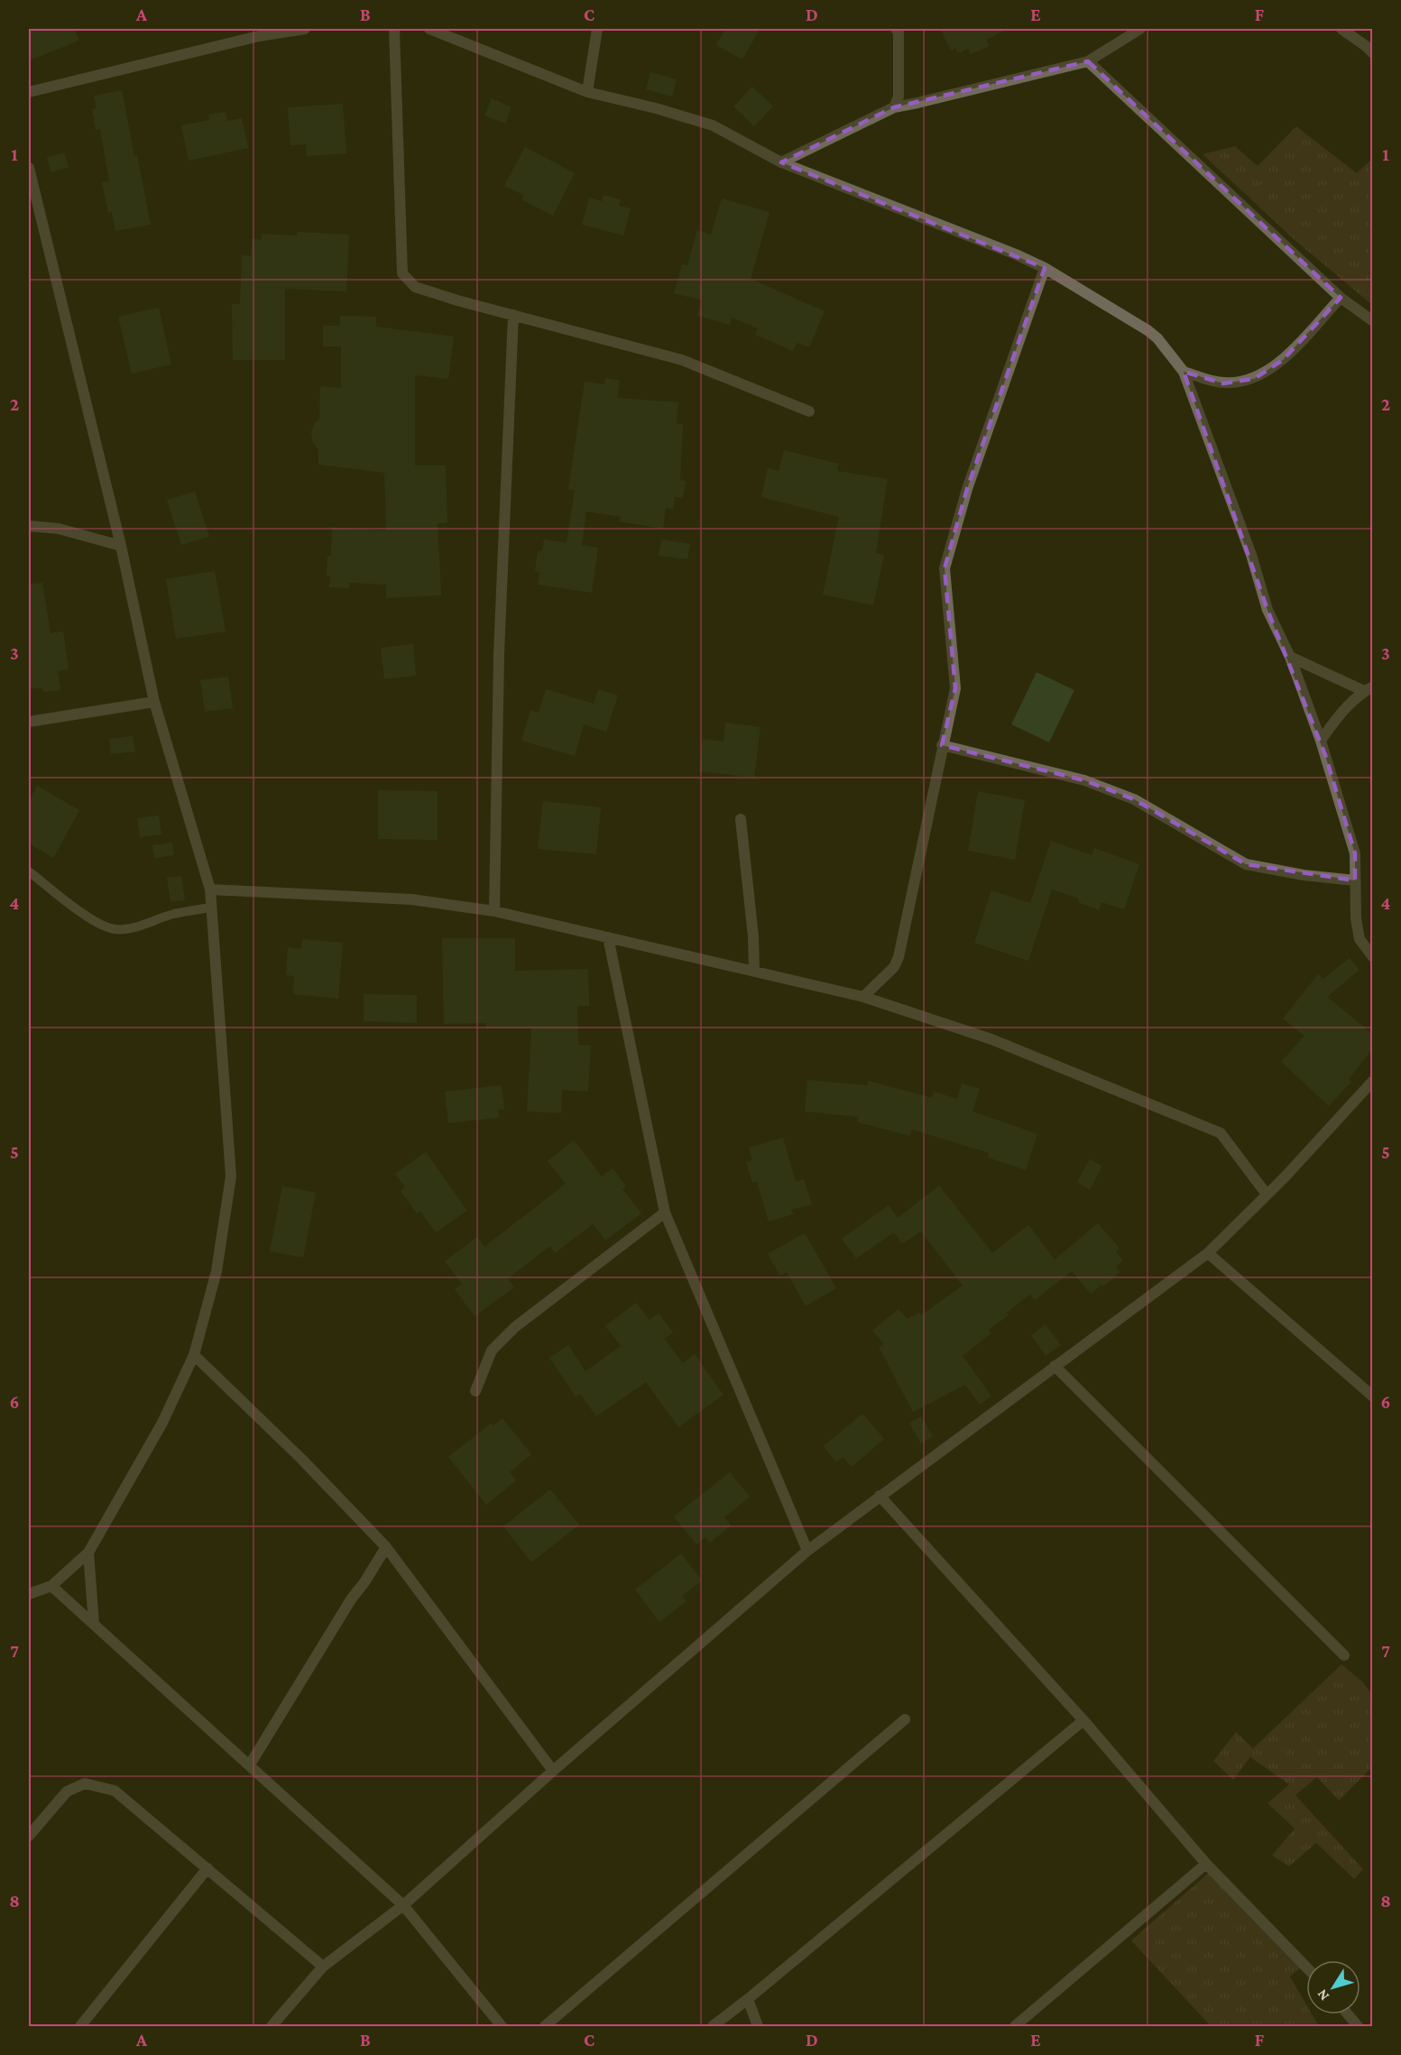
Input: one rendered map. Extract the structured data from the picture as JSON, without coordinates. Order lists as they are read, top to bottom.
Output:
{
  "north": "bottom left",
  "grid": {
    "columns": [
      "A",
      "B",
      "C",
      "D",
      "E",
      "F"
    ],
    "rows": [
      "1",
      "2",
      "3",
      "4",
      "5",
      "6",
      "7",
      "8"
    ]
  }
}
